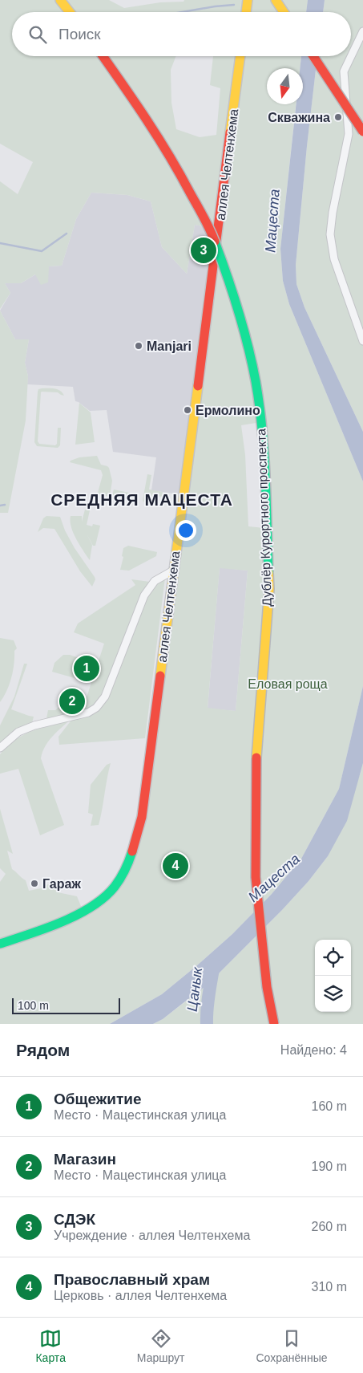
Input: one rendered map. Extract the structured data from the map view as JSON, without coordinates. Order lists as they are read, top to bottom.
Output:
{
  "streets": {
    "main road": ["аллея Челтенхема", "Дублёр Курортного проспекта"]
  },
  "districts": ["СРЕДНЯЯ МАЦЕСТА"],
  "water": ["Мацеста", "Цанык"],
  "parks": ["Еловая роща"],
  "places": [
    "Скважина",
    "Manjari",
    "Ермолино",
    "Гараж"
  ],
  "scale_bar": "100 m",
  "north": "bottom",
  "page": {
    "search": "Поиск",
    "pins": [
      "3",
      "1",
      "2",
      "4"
    ],
    "scale": "100 m",
    "heading": ["Рядом", "Найдено: 4"],
    "list": [
      {
        "mark": "1",
        "name": "Общежитие",
        "note": "Место · Мацестинская улица",
        "value": "160 m"
      },
      {
        "mark": "2",
        "name": "Магазин",
        "note": "Место · Мацестинская улица",
        "value": "190 m"
      },
      {
        "mark": "3",
        "name": "СДЭК",
        "note": "Учреждение · аллея Челтенхема",
        "value": "260 m"
      },
      {
        "mark": "4",
        "name": "Православный храм",
        "note": "Церковь · аллея Челтенхема",
        "value": "310 m"
      }
    ],
    "nav": ["Карта", "Маршрут", "Сохранённые"]
  }
}
